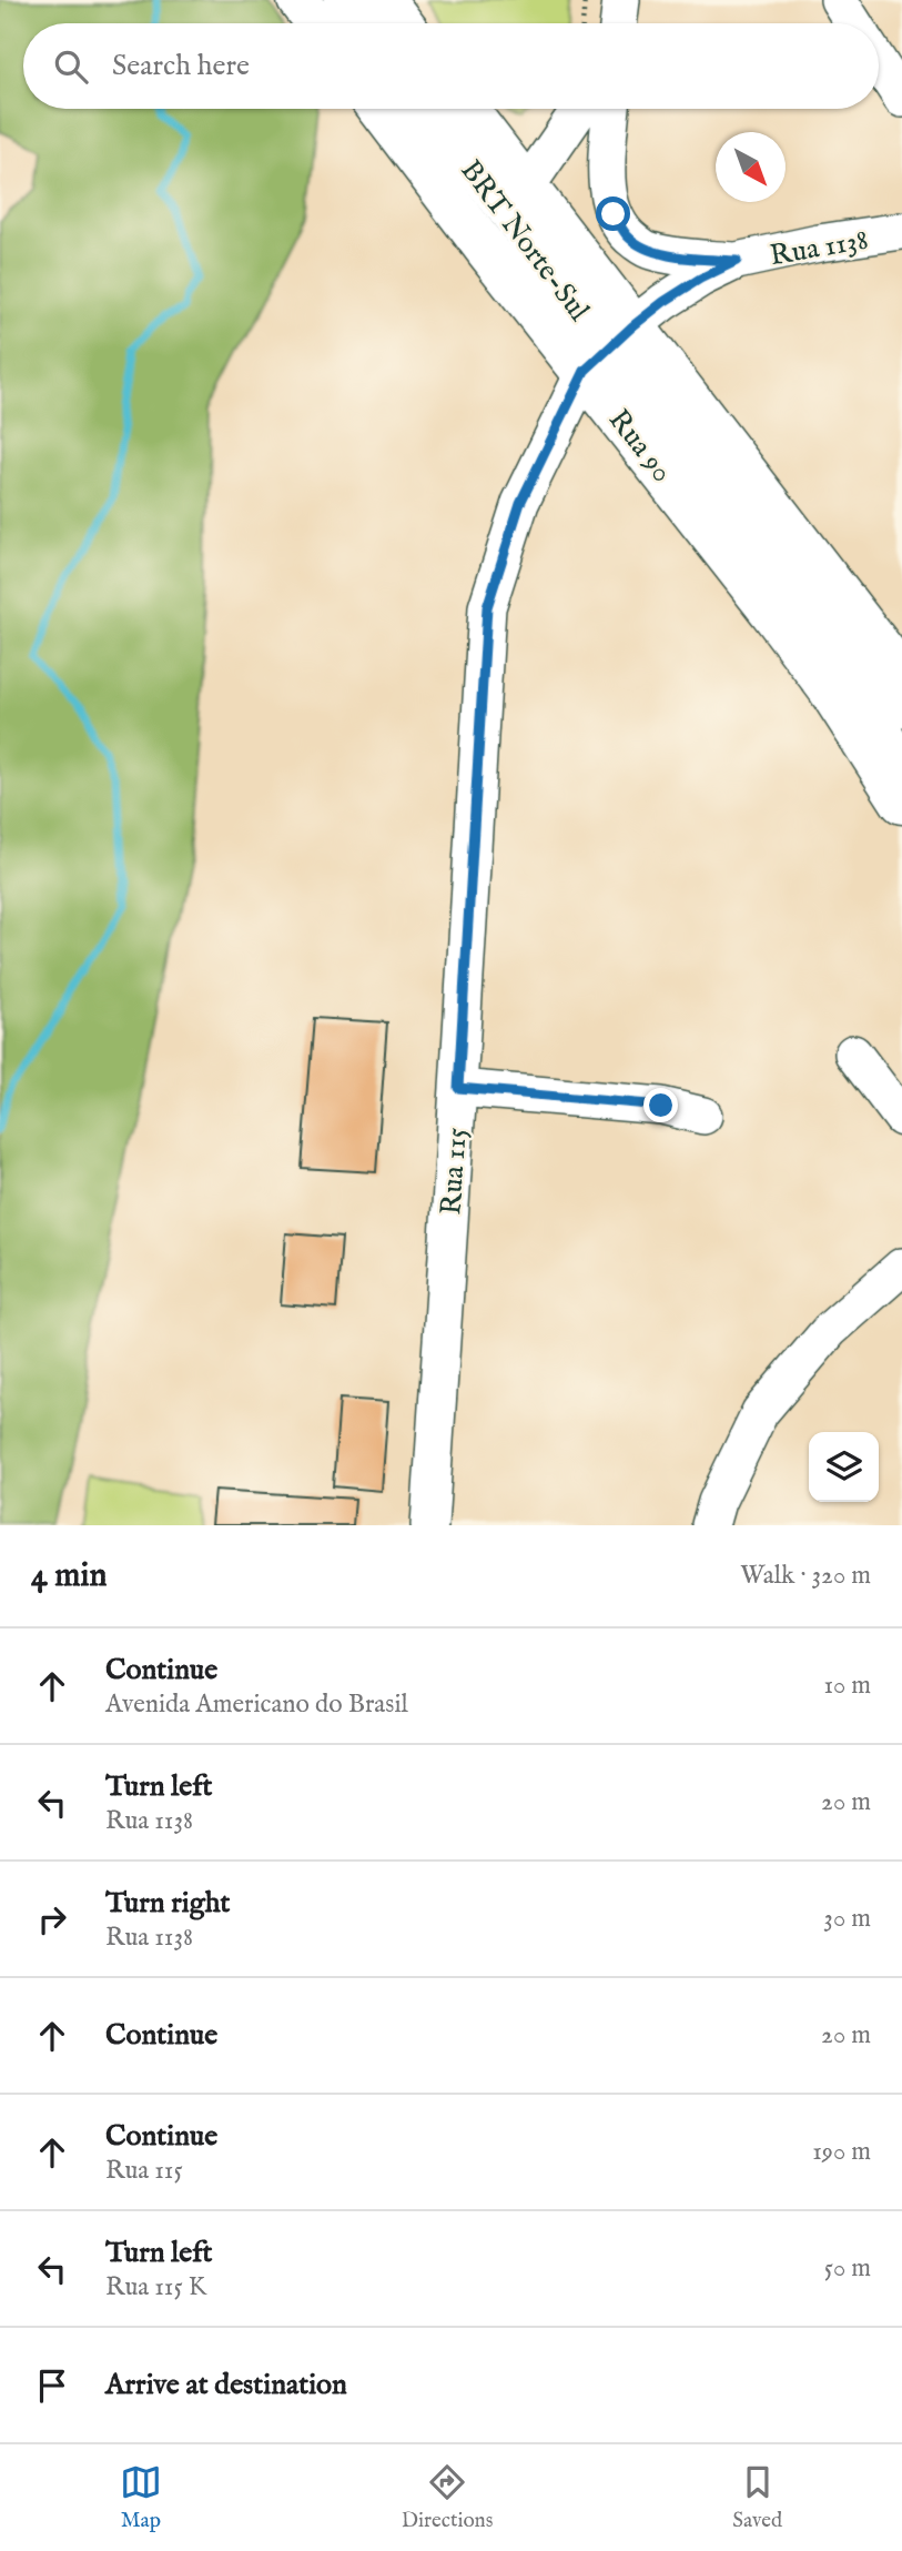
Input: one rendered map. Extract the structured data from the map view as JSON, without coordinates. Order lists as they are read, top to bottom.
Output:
{
  "streets": {
    "main road": ["Rua 90"],
    "street": ["BRT Norte-Sul", "Rua 1138", "Rua 115"]
  },
  "crossings": [
    ["BRT Norte-Sul", "Rua 1138"],
    ["BRT Norte-Sul", "Rua 90"],
    ["BRT Norte-Sul", "Rua 115"],
    ["Rua 1138", "Rua 90"],
    ["Rua 1138", "Rua 115"],
    ["Rua 90", "Rua 115"]
  ],
  "north": "bottom right",
  "page": {
    "search": "Search here",
    "heading": ["4 min", "Walk · 320 m"],
    "list": [
      ["Continue", "Avenida Americano do Brasil", "10 m"],
      ["Turn left", "Rua 1138", "20 m"],
      ["Turn right", "Rua 1138", "30 m"],
      ["Continue", "20 m"],
      ["Continue", "Rua 115", "190 m"],
      ["Turn left", "Rua 115 K", "50 m"],
      "Arrive at destination"
    ],
    "nav": ["Map", "Directions", "Saved"]
  }
}
